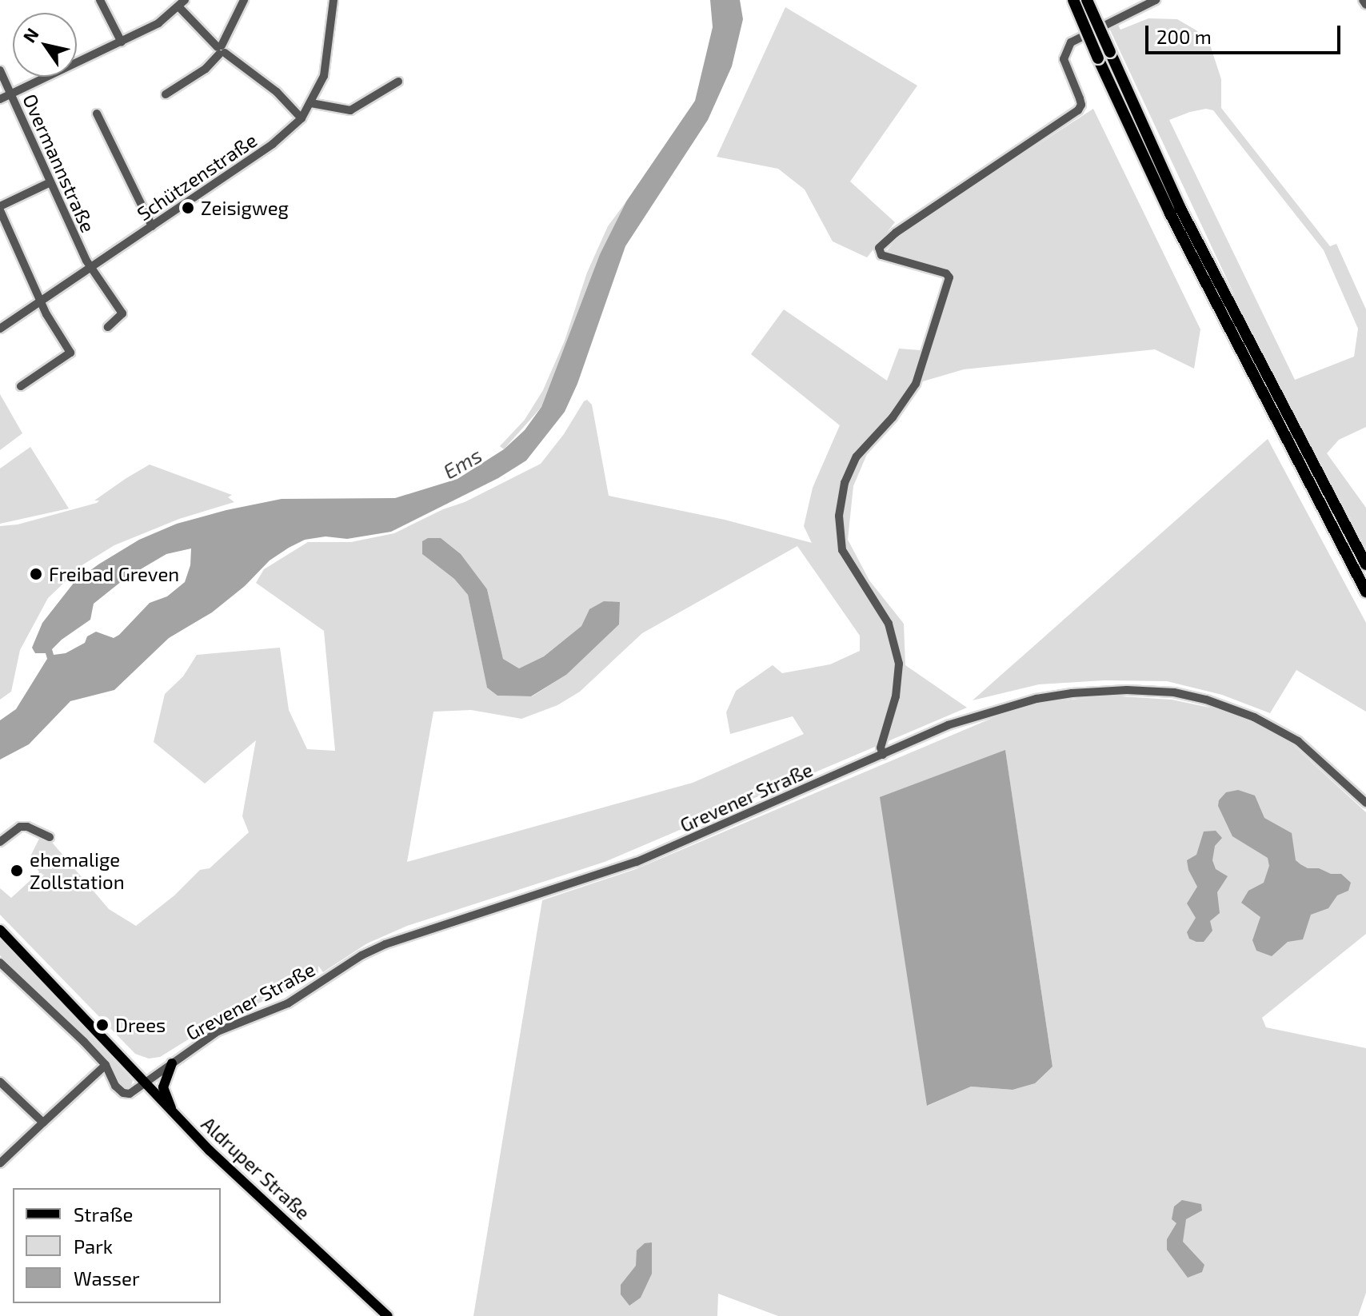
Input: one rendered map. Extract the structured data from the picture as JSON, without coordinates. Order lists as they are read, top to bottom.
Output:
{
  "streets": {
    "main road": ["Aldruper Straße"],
    "street": ["Overmannstraße", "Schützenstraße", "Grevener Straße"]
  },
  "crossings": [
    ["Overmannstraße", "Schützenstraße"],
    ["Grevener Straße", "Aldruper Straße"]
  ],
  "water": ["Ems"],
  "places": [
    "Zeisigweg",
    "Freibad Greven",
    "ehemalige Zollstation",
    "Drees"
  ],
  "legend": ["Straße", "Park", "Wasser"],
  "scale_bar": "200 m",
  "north": "top left"
}
